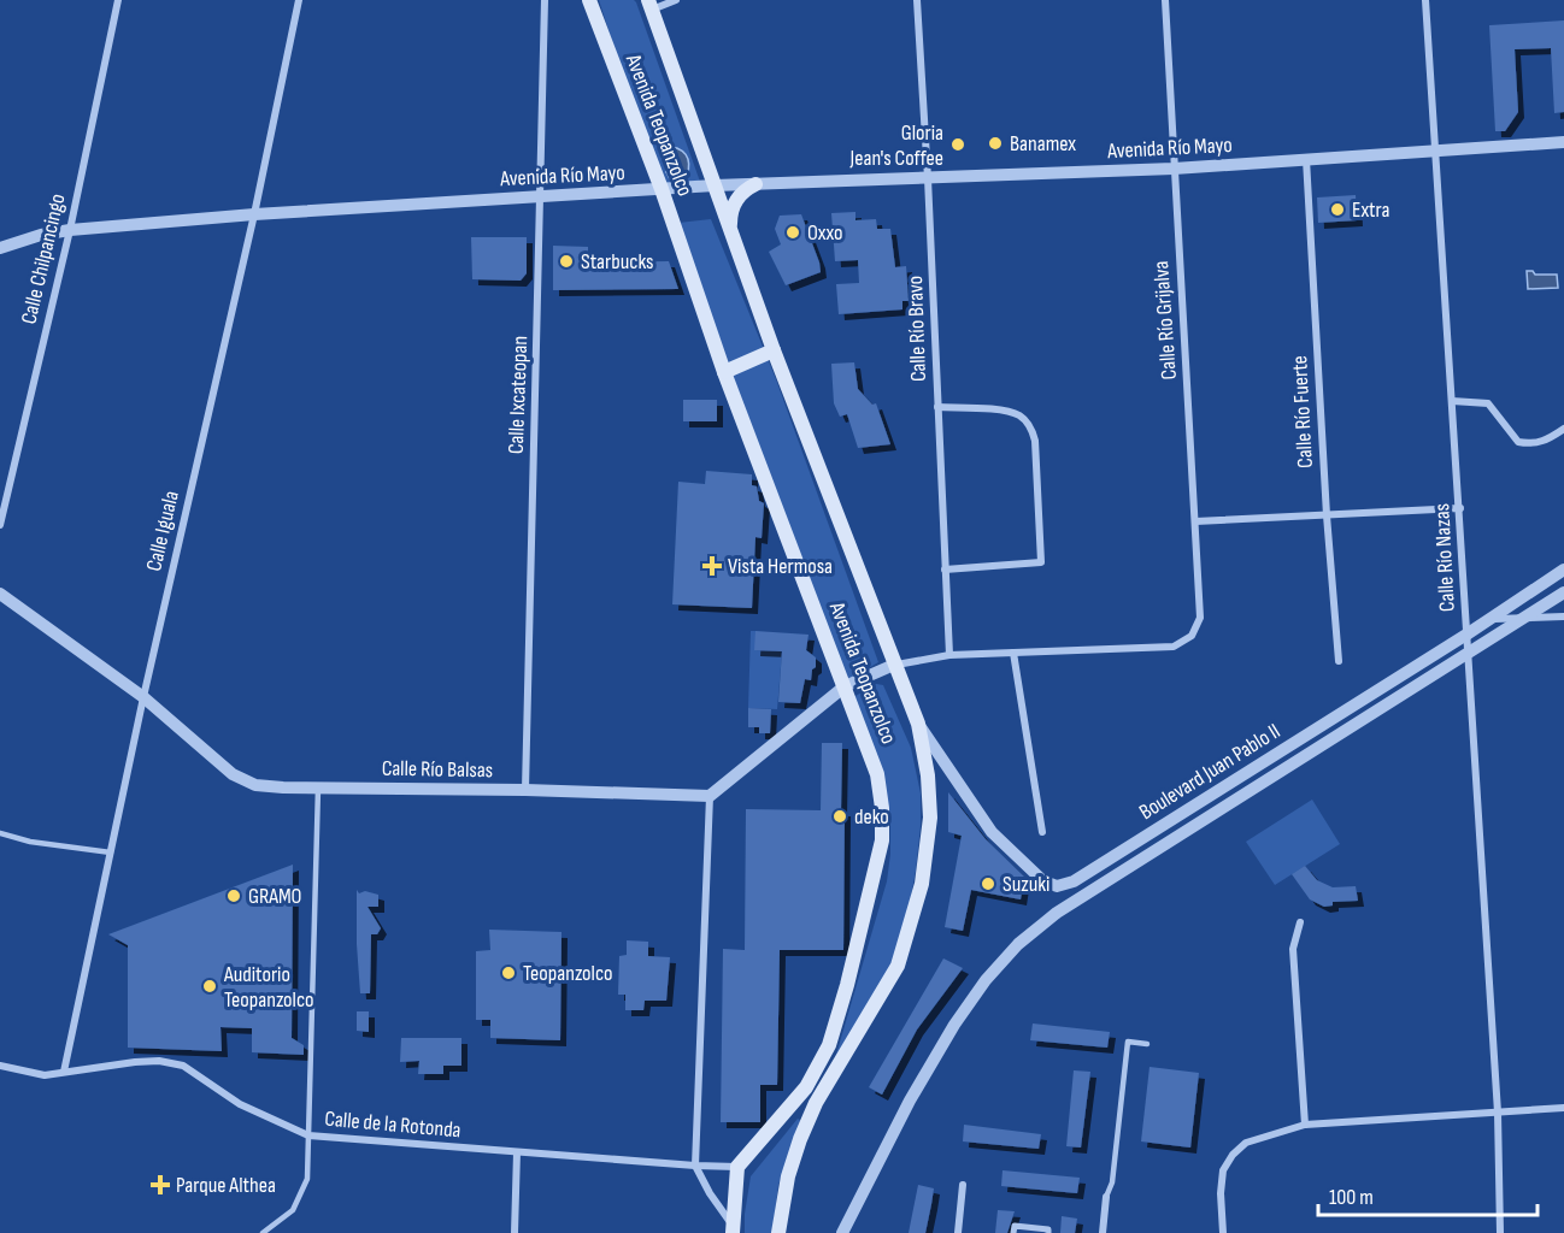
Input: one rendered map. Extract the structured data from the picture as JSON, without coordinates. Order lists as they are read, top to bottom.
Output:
{
  "streets": {
    "main road": ["Avenida Teopanzolco"],
    "street": [
      "Avenida Río Mayo",
      "Calle Chilpancingo",
      "Calle Río Grijalva",
      "Calle Río Bravo",
      "Calle Ixcateopan",
      "Calle Río Fuerte",
      "Calle Iguala",
      "Calle Río Nazas",
      "Calle Río Balsas",
      "Boulevard Juan Pablo II",
      "Calle de la Rotonda"
    ]
  },
  "crossings": [
    ["Avenida Teopanzolco", "Avenida Río Mayo"],
    ["Avenida Teopanzolco", "Boulevard Juan Pablo II"],
    ["Avenida Teopanzolco", "Calle de la Rotonda"],
    ["Avenida Río Mayo", "Calle Chilpancingo"],
    ["Avenida Río Mayo", "Calle Río Grijalva"],
    ["Avenida Río Mayo", "Calle Río Bravo"],
    ["Avenida Río Mayo", "Calle Ixcateopan"],
    ["Avenida Río Mayo", "Calle Río Fuerte"],
    ["Avenida Río Mayo", "Calle Iguala"],
    ["Avenida Río Mayo", "Calle Río Nazas"],
    ["Calle Ixcateopan", "Calle Río Balsas"],
    ["Calle Iguala", "Calle Río Balsas"],
    ["Calle Iguala", "Calle de la Rotonda"],
    ["Calle Río Nazas", "Boulevard Juan Pablo II"]
  ],
  "places": {
    "other": [
      "Banamex",
      "Gloria Jean's Coffee",
      "Extra",
      "Oxxo",
      "Starbucks",
      "deko",
      "Suzuki",
      "GRAMO",
      "Teopanzolco",
      "Auditorio Teopanzolco"
    ],
    "health": ["Vista Hermosa", "Parque Althea"]
  },
  "scale_bar": "100 m"
}
